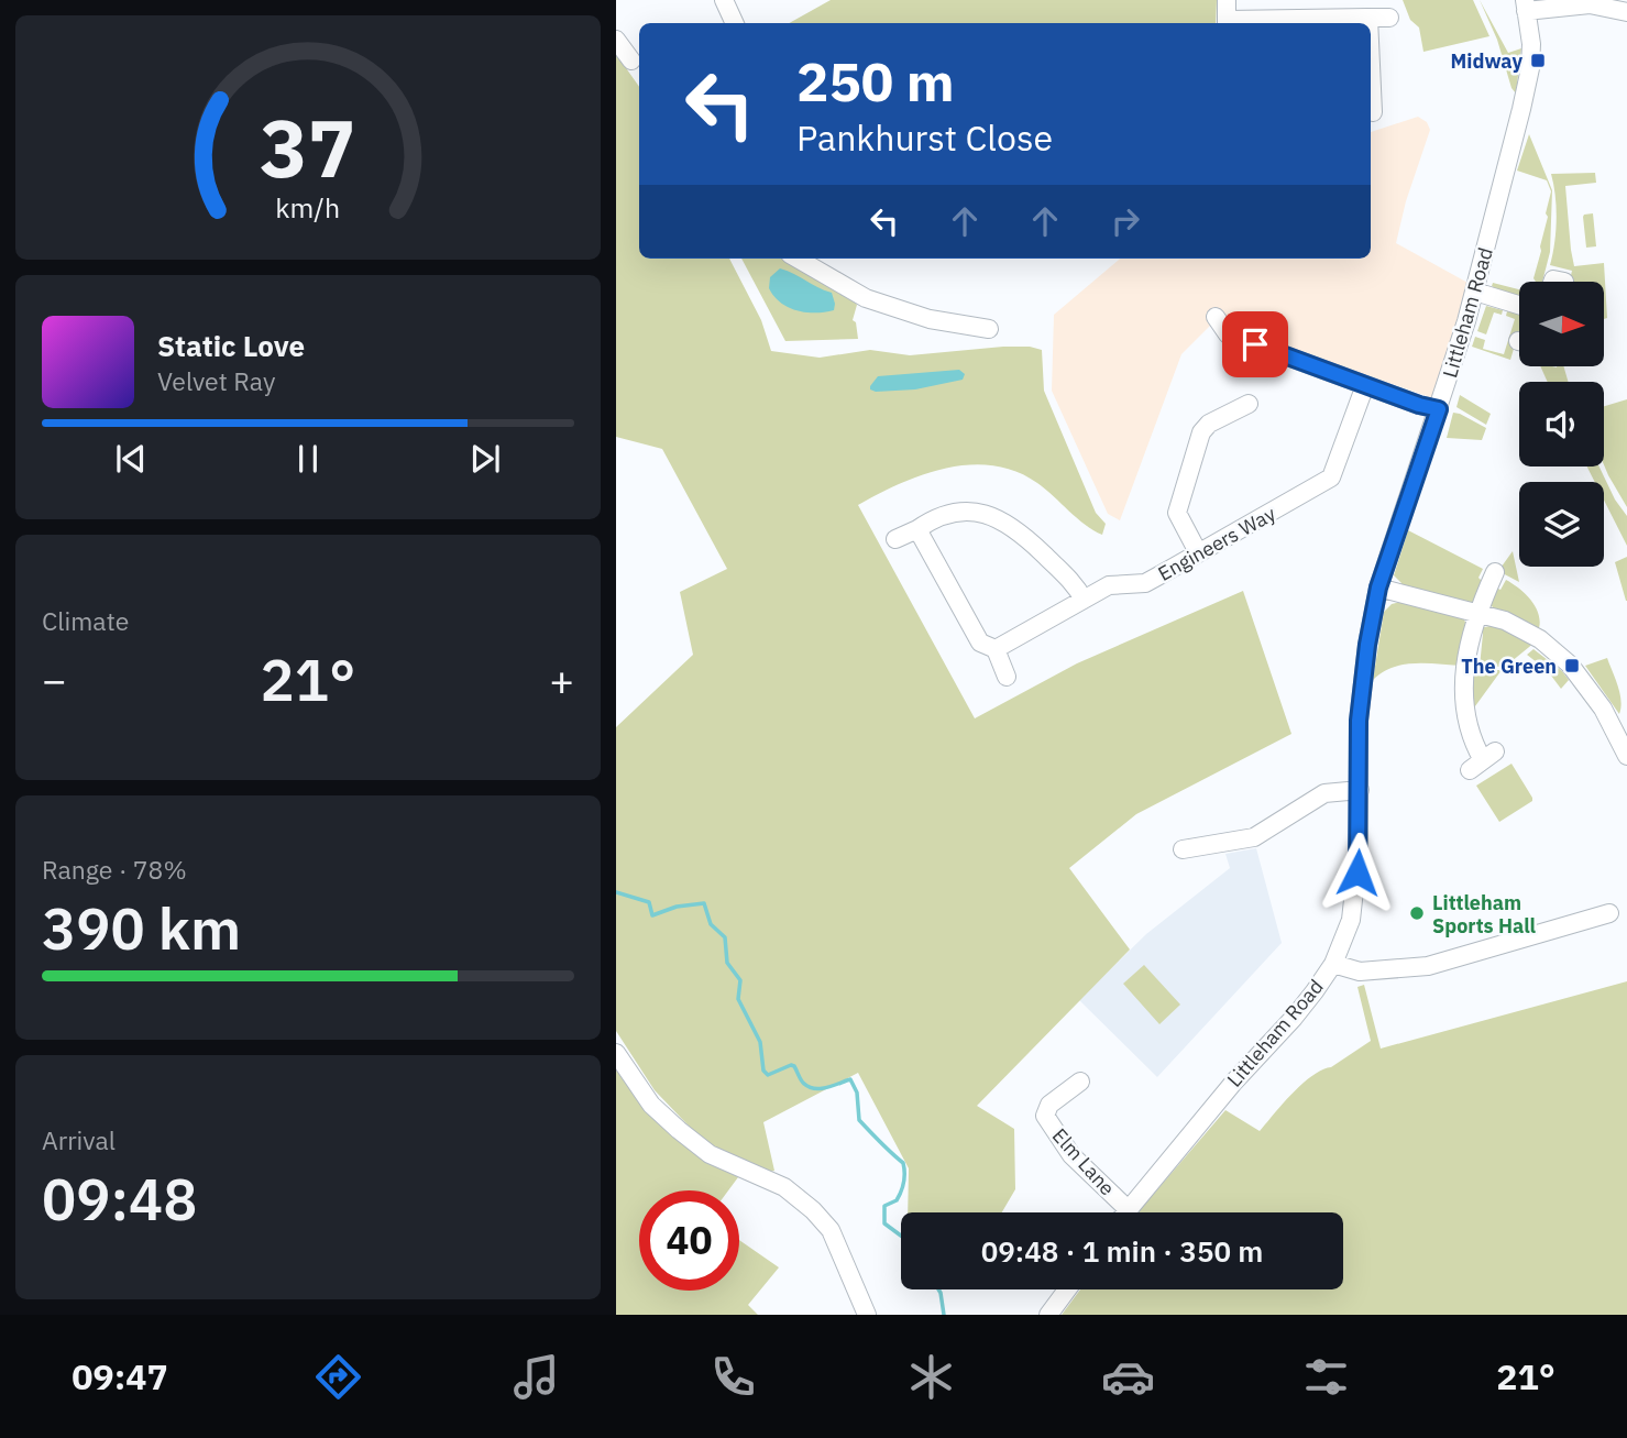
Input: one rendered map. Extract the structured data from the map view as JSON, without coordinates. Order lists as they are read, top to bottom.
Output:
{
  "streets": {
    "street": ["Littleham Road", "Engineers Way", "Elm Lane"]
  },
  "crossings": [
    ["Littleham Road", "Elm Lane"]
  ],
  "places": {
    "transit": ["Midway", "The Green"],
    "other": ["Littleham Sports Hall"]
  },
  "north": "right",
  "page": {
    "turn": ["250 m", "Pankhurst Close"],
    "song": ["Static Love", "Velvet Ray"],
    "tile": [
      "Climate",
      ["Range · 78%", "390 km"],
      ["Arrival", "09:48"]
    ],
    "heat": ["−", "21°", "+"],
    "limit": "40",
    "trip": "09:48 · 1 min · 350 m",
    "tabs": ["09:47", "21°"],
    "gauge": ["37", "km/h"]
  }
}
